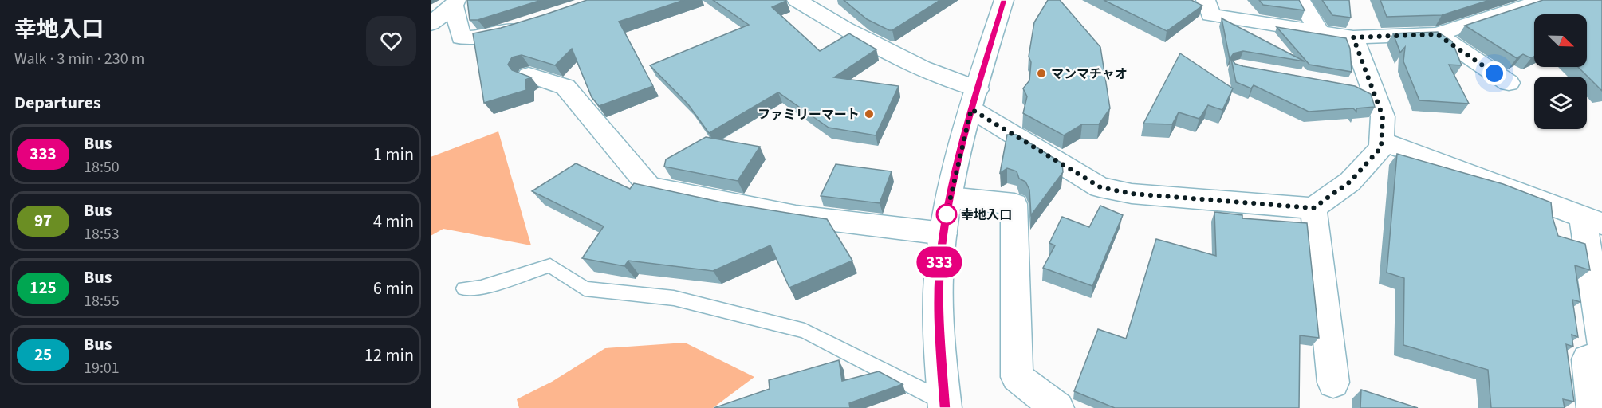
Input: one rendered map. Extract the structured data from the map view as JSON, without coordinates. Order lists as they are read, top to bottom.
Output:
{
  "places": ["マンマチャオ", "ファミリーマート", "幸地入口"],
  "lines": ["bus line 333"],
  "north": "bottom right",
  "page": {
    "heading": [
      ["幸地入口", "Walk · 3 min · 230 m"],
      "Departures"
    ],
    "on_map": "333",
    "list": [
      {
        "mark": "333",
        "name": "Bus",
        "note": "18:50",
        "value": "1 min"
      },
      {
        "mark": "97",
        "name": "Bus",
        "note": "18:53",
        "value": "4 min"
      },
      {
        "mark": "125",
        "name": "Bus",
        "note": "18:55",
        "value": "6 min"
      },
      {
        "mark": "25",
        "name": "Bus",
        "note": "19:01",
        "value": "12 min"
      }
    ]
  }
}
